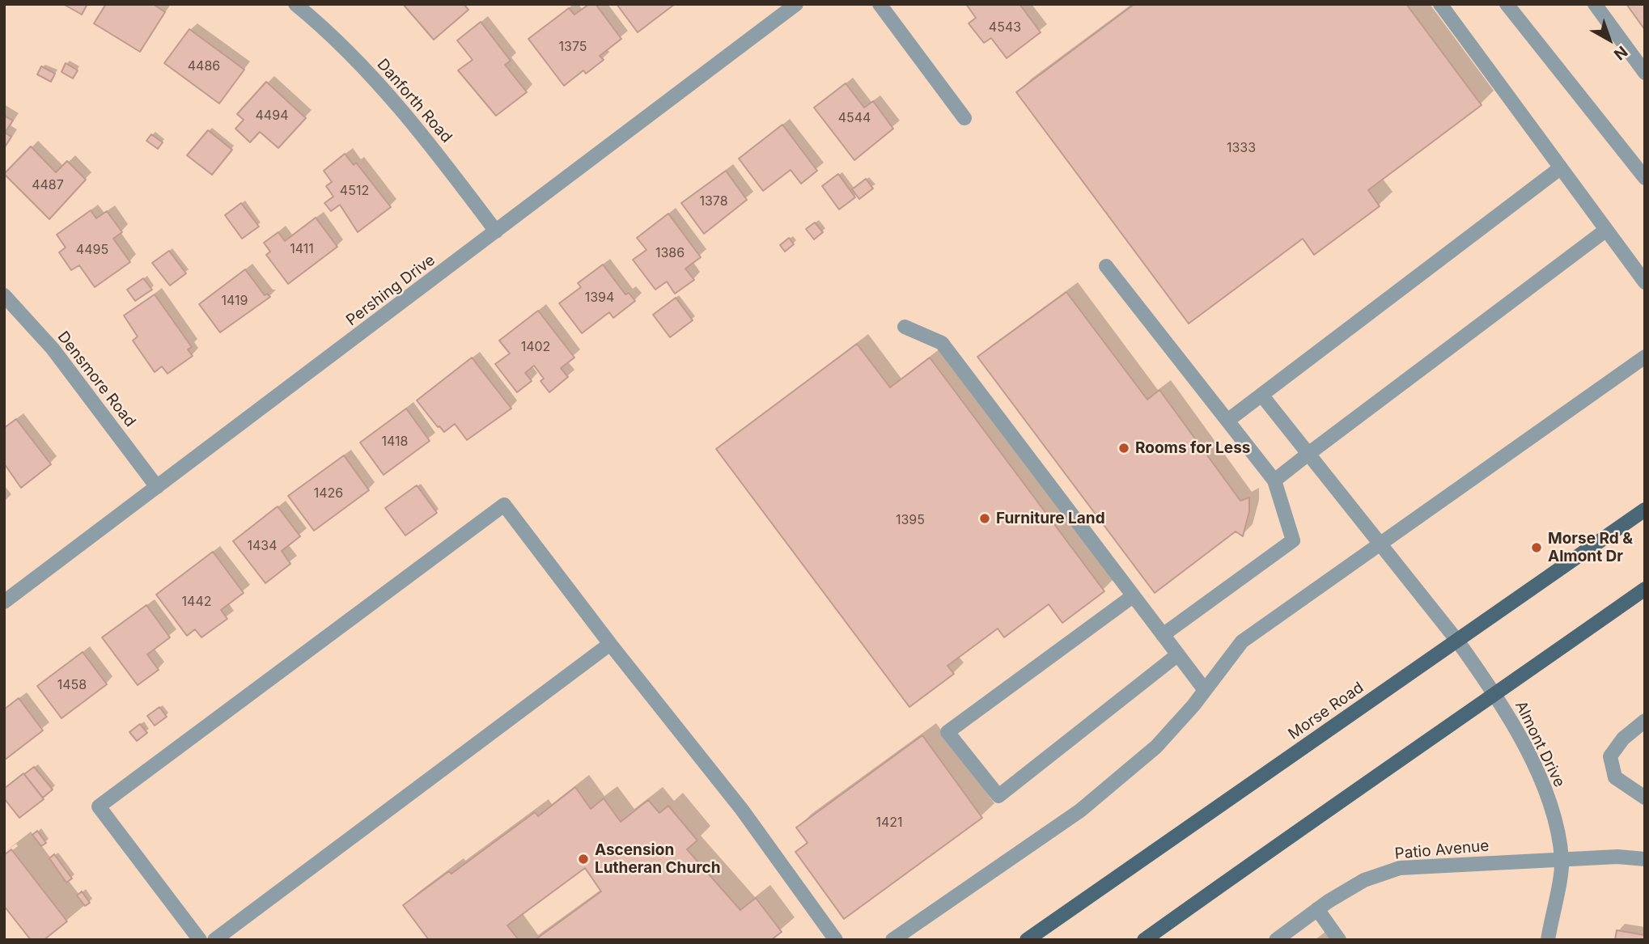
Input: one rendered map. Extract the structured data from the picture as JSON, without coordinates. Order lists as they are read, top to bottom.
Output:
{
  "streets": {
    "main road": ["Morse Road"],
    "street": [
      "Danforth Road",
      "Pershing Drive",
      "Densmore Road",
      "Almont Drive",
      "Patio Avenue"
    ]
  },
  "crossings": [
    ["Danforth Road", "Pershing Drive"],
    ["Pershing Drive", "Densmore Road"],
    ["Morse Road", "Almont Drive"],
    ["Almont Drive", "Patio Avenue"]
  ],
  "places": [
    "Rooms for Less",
    "Furniture Land",
    "Morse Rd & Almont Dr",
    "Ascension Lutheran Church"
  ],
  "house_numbers": [
    "4543",
    "1375",
    "4486",
    "4494",
    "4544",
    "1333",
    "4487",
    "4512",
    "1378",
    "1411",
    "4495",
    "1386",
    "1394",
    "1419",
    "1402",
    "1418",
    "1426",
    "1395",
    "1434",
    "1442",
    "1458",
    "1421"
  ],
  "north": "bottom right"
}
